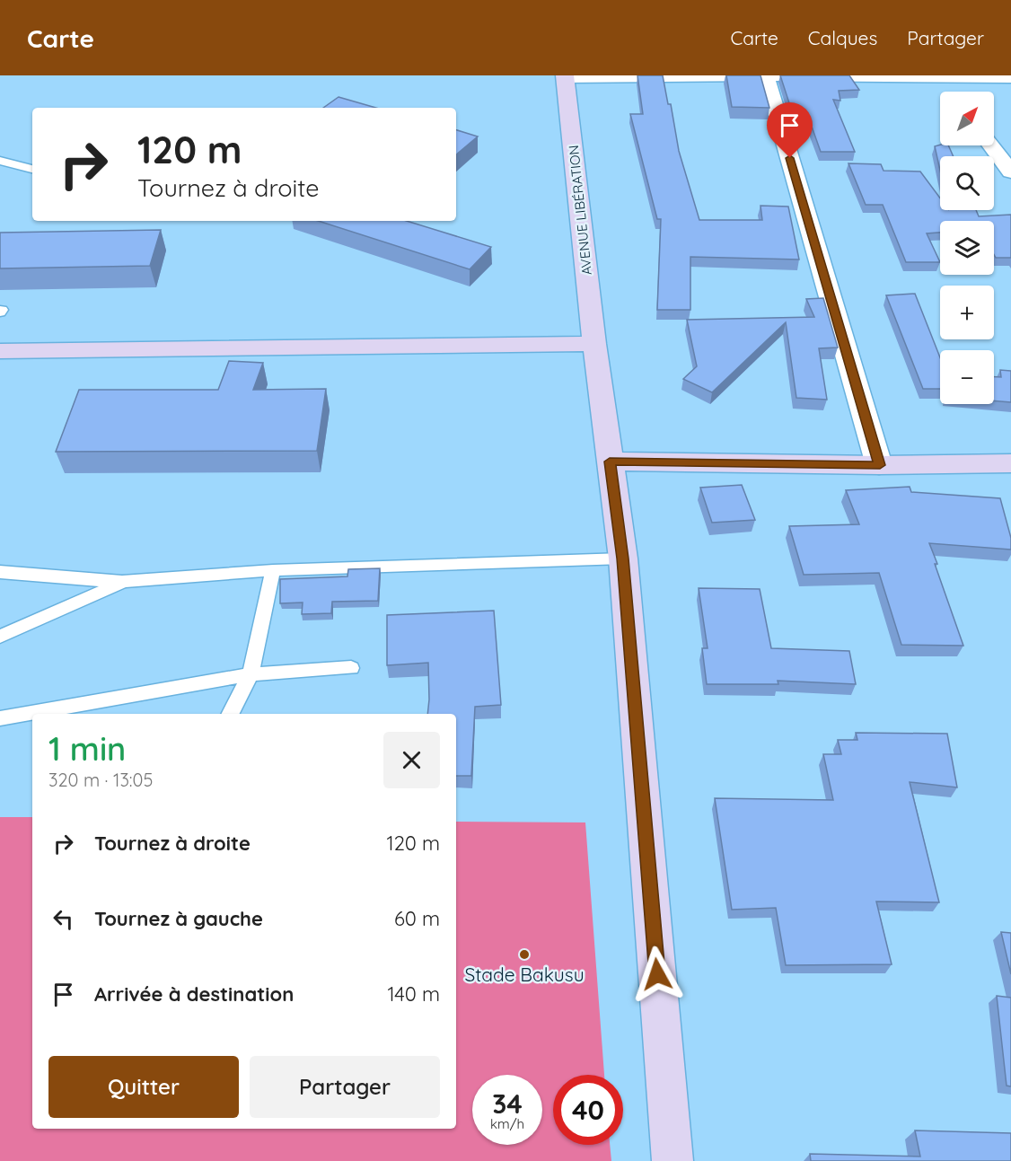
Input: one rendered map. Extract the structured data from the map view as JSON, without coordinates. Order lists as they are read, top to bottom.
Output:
{
  "streets": {
    "street": ["AVENUE LIBÉRATION"]
  },
  "places": ["Stade Bakusu"],
  "north": "top right",
  "page": {
    "header": "Carte",
    "nav": ["Carte", "Calques", "Partager"],
    "map_buttons": ["+", "−"],
    "turn": ["120 m", "Tournez à droite"],
    "heading": ["1 min", "320 m · 13:05"],
    "list": [
      {
        "name": "Tournez à droite",
        "value": "120 m"
      },
      {
        "name": "Tournez à gauche",
        "value": "60 m"
      },
      {
        "name": "Arrivée à destination",
        "value": "140 m"
      }
    ],
    "buttons": ["Quitter", "Partager"],
    "speed": "34 km/h",
    "limit": "40"
  }
}
